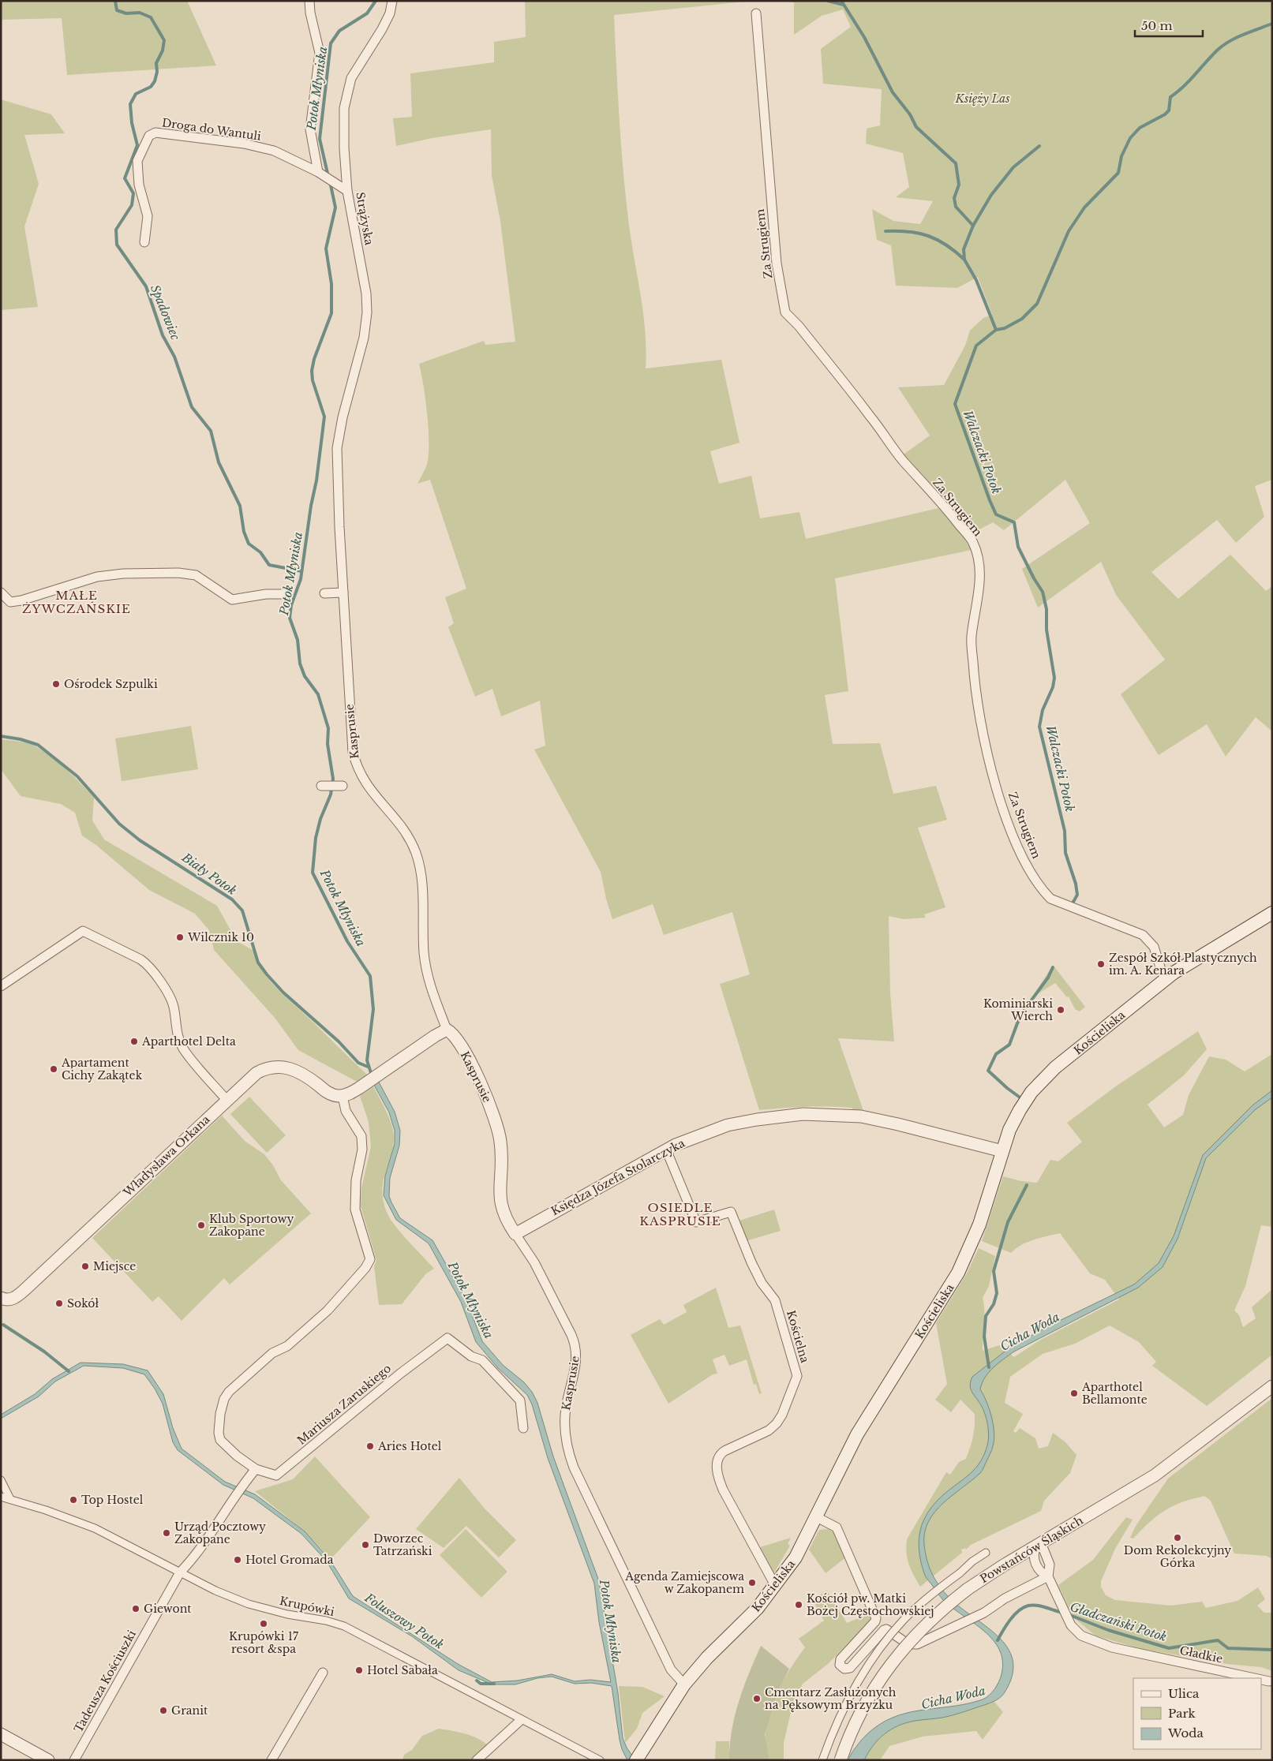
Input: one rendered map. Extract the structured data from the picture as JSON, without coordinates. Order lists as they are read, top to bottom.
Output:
{
  "streets": {
    "main road": ["Kościeliska"],
    "street": [
      "Droga do Wantuli",
      "Strążyska",
      "Za Strugiem",
      "Kasprusie",
      "Władysława Orkana",
      "Księdza Józefa Stolarczyka",
      "Kościelna",
      "Mariusza Zaruskiego",
      "Powstańców Śląskich",
      "Krupówki",
      "Gładkie",
      "Tadeusza Kościuszki"
    ]
  },
  "crossings": [
    ["Droga do Wantuli", "Strążyska"],
    ["Strążyska", "Kasprusie"],
    ["Za Strugiem", "Kościeliska"],
    ["Kasprusie", "Kościeliska"],
    ["Kasprusie", "Księdza Józefa Stolarczyka"],
    ["Kościeliska", "Księdza Józefa Stolarczyka"],
    ["Kościeliska", "Kościelna"],
    ["Księdza Józefa Stolarczyka", "Kościelna"],
    ["Powstańców Śląskich", "Gładkie"],
    ["Krupówki", "Tadeusza Kościuszki"]
  ],
  "districts": ["MAŁE ŻYWCZAŃSKIE", "OSIEDLE KASPRUSIE"],
  "water": [
    "Potok Młyniska",
    "Spadowiec",
    "Walczacki Potok",
    "Biały Potok",
    "Cicha Woda",
    "Foluszowy Potok",
    "Gładczański Potok"
  ],
  "parks": ["Księży Las"],
  "places": [
    "Ośrodek Szpulki",
    "Wilcznik 10",
    "Zespół Szkół Plastycznych im. A. Kenara",
    "Kominiarski Wierch",
    "Aparthotel Delta",
    "Apartament Cichy Zakątek",
    "Klub Sportowy Zakopane",
    "Miejsce",
    "Sokół",
    "Aparthotel Bellamonte",
    "Aries Hotel",
    "Top Hostel",
    "Urząd Pocztowy Zakopane",
    "Dom Rekolekcyjny Górka",
    "Dworzec Tatrzański",
    "Hotel Gromada",
    "Agenda Zamiejscowa w Zakopanem",
    "Kościół pw. Matki Bożej Częstochowskiej",
    "Giewont",
    "Krupówki 17 resort &spa",
    "Hotel Sabała",
    "Cmentarz Zasłużonych na Pęksowym Brzyzku",
    "Granit"
  ],
  "legend": ["Ulica", "Park", "Woda"],
  "scale_bar": "50 m"
}
